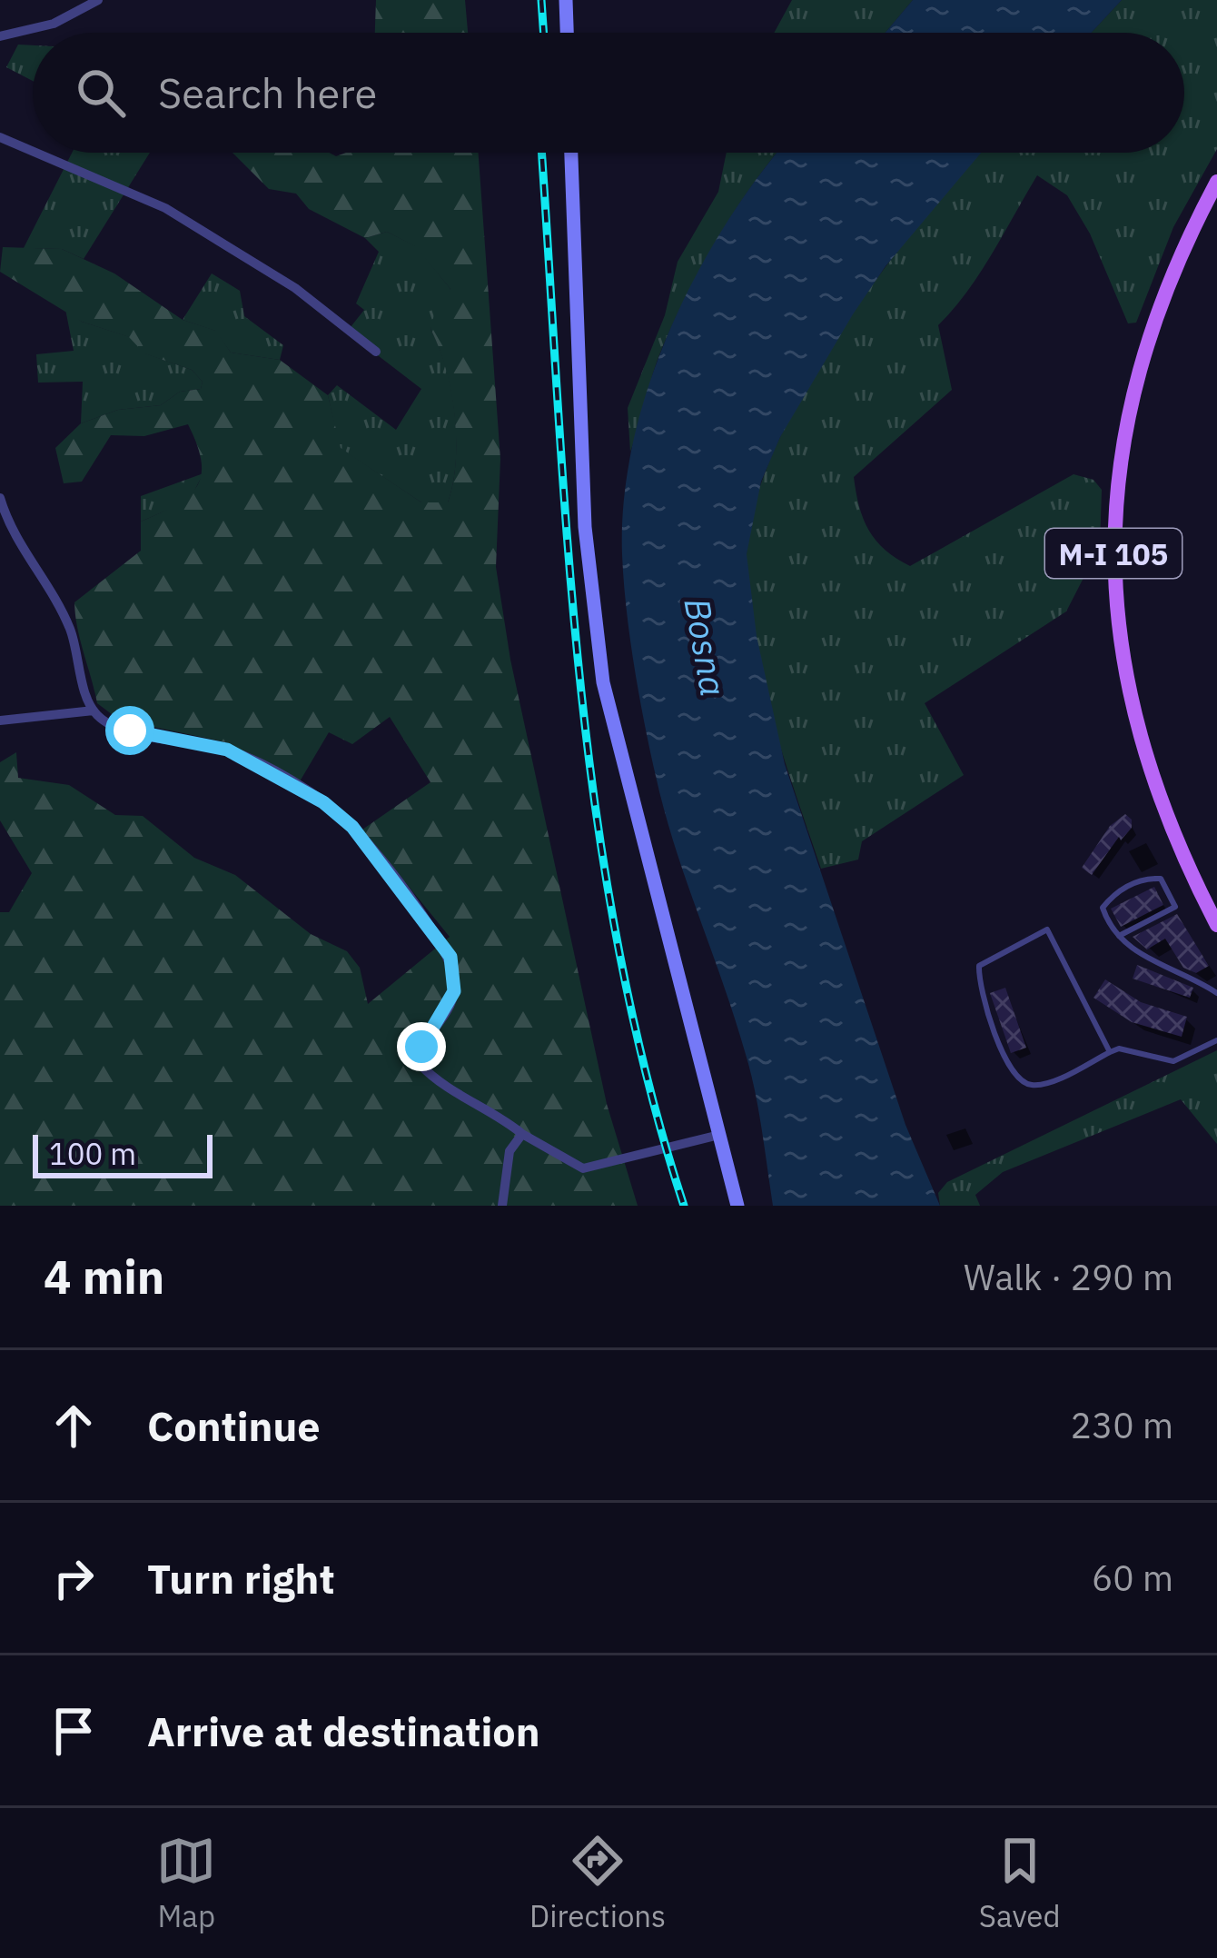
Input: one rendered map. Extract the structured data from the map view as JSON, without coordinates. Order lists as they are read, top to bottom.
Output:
{
  "streets": {
    "main road": ["M-I 105"]
  },
  "water": ["Bosna"],
  "scale_bar": "100 m",
  "page": {
    "search": "Search here",
    "scale": "100 m",
    "heading": ["4 min", "Walk · 290 m"],
    "list": [
      ["Continue", "230 m"],
      ["Turn right", "60 m"],
      "Arrive at destination"
    ],
    "nav": ["Map", "Directions", "Saved"]
  }
}
